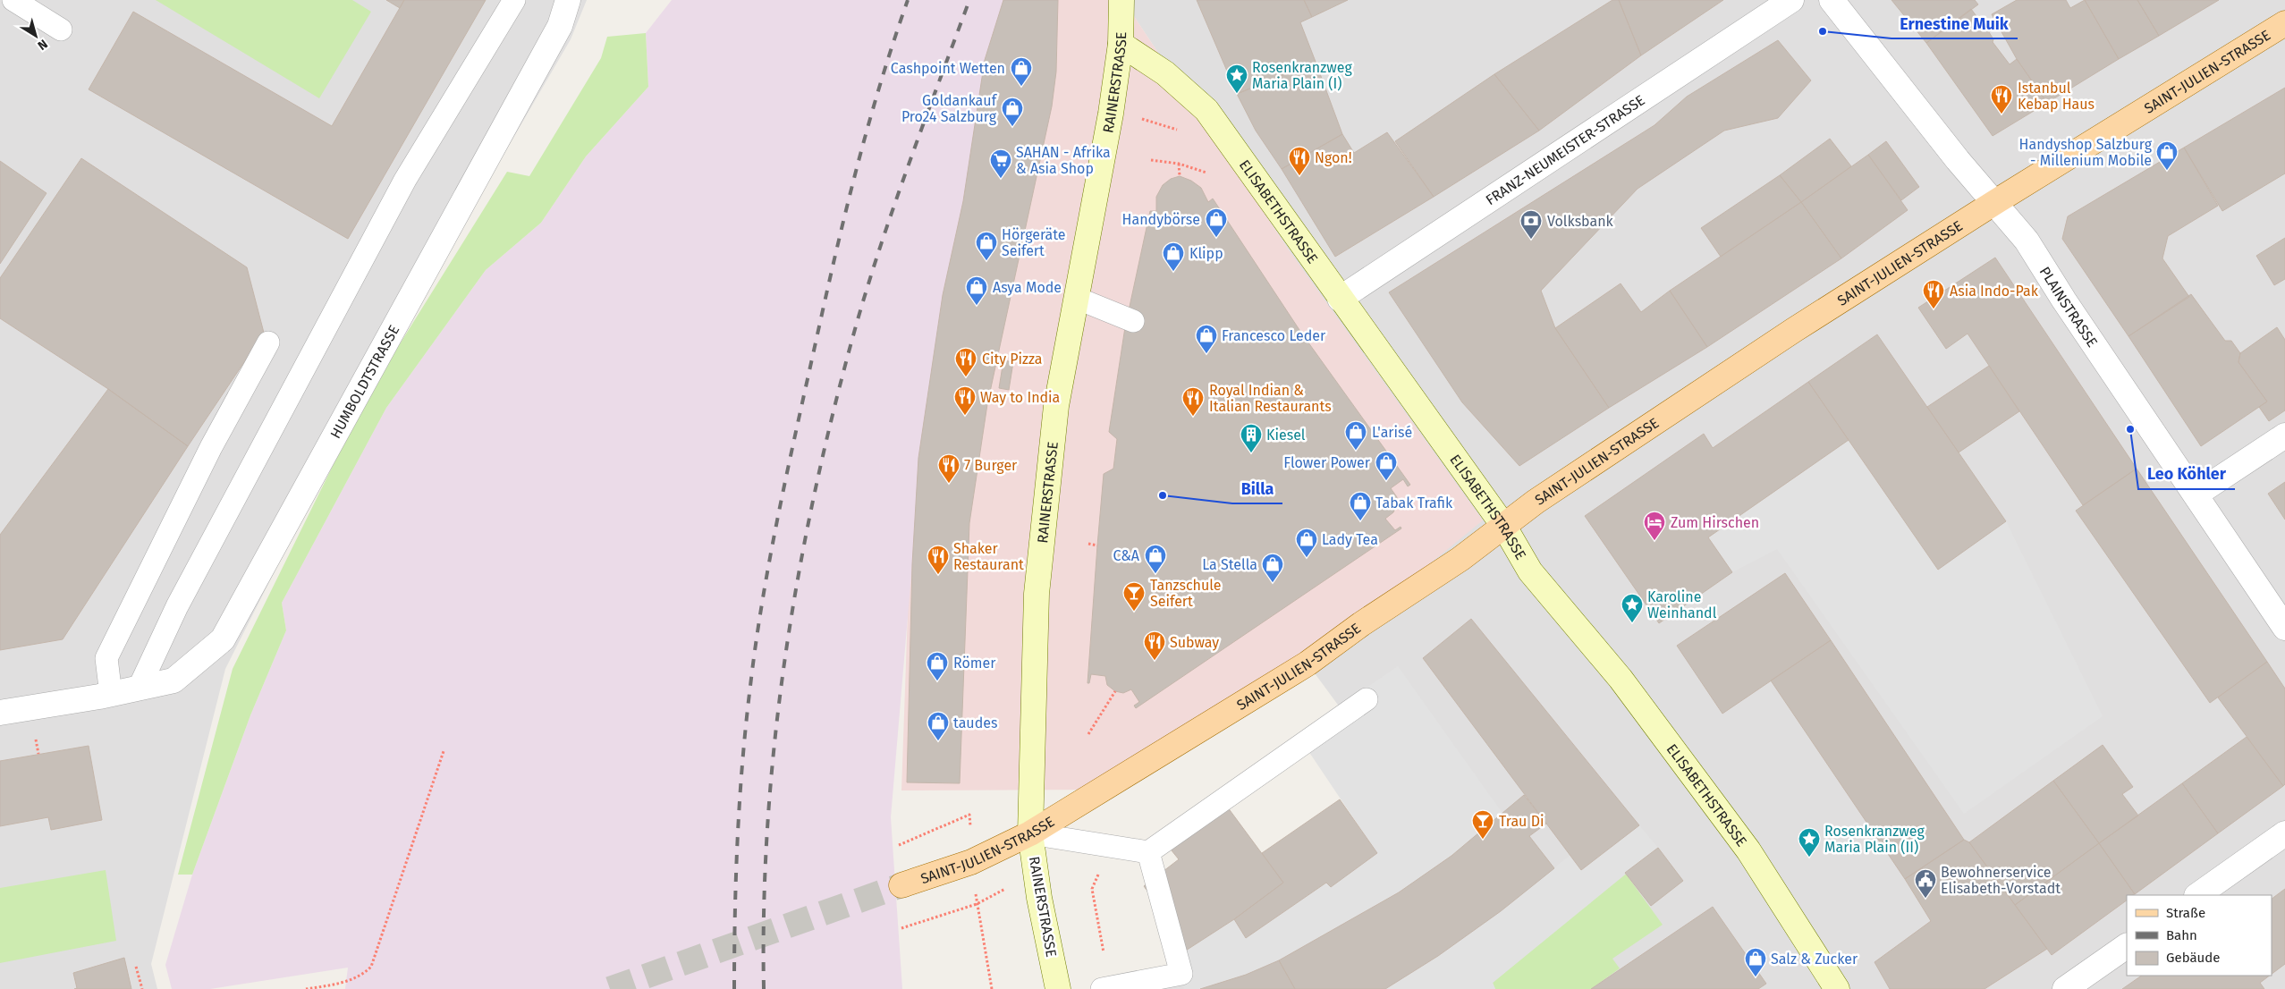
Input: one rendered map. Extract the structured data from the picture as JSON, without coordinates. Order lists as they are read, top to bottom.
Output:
{
  "streets": {
    "main road": ["SAINT-JULIEN-STRASSE"],
    "street": [
      "RAINERSTRASSE",
      "FRANZ-NEUMEISTER-STRASSE",
      "ELISABETHSTRASSE",
      "PLAINSTRASSE",
      "HUMBOLDTSTRASSE"
    ]
  },
  "crossings": [
    ["SAINT-JULIEN-STRASSE", "RAINERSTRASSE"],
    ["SAINT-JULIEN-STRASSE", "ELISABETHSTRASSE"],
    ["SAINT-JULIEN-STRASSE", "PLAINSTRASSE"],
    ["RAINERSTRASSE", "ELISABETHSTRASSE"],
    ["FRANZ-NEUMEISTER-STRASSE", "ELISABETHSTRASSE"]
  ],
  "places": {
    "other": ["Ernestine Muik", "Leo Köhler", "Billa"],
    "shop": [
      "Cashpoint Wetten",
      "Goldankauf Pro24 Salzburg",
      "Handyshop Salzburg - Millenium Mobile",
      "Handybörse",
      "Hörgeräte Seifert",
      "Klipp",
      "Asya Mode",
      "Francesco Leder",
      "L'arisé",
      "Flower Power",
      "Tabak Trafik",
      "Lady Tea",
      "C&A",
      "La Stella",
      "Römer",
      "taudes",
      "Salz & Zucker"
    ],
    "place": ["Rosenkranzweg Maria Plain (I)", "Karoline Weinhandl", "Rosenkranzweg Maria Plain (II)"],
    "restaurant": [
      "Istanbul Kebap Haus",
      "Ngon!",
      "Asia Indo-Pak",
      "City Pizza",
      "Way to India",
      "Royal Indian & Italian Restaurants",
      "7 Burger",
      "Shaker Restaurant",
      "Subway"
    ],
    "supermarket": ["SAHAN - Afrika & Asia Shop"],
    "bank": ["Volksbank"],
    "building": ["Kiesel"],
    "hotel": ["Zum Hirschen"],
    "bar": ["Tanzschule Seifert", "Trau Di"],
    "public building": ["Bewohnerservice Elisabeth-Vorstadt"]
  },
  "legend": ["Straße", "Bahn", "Gebäude"],
  "north": "bottom right"
}
